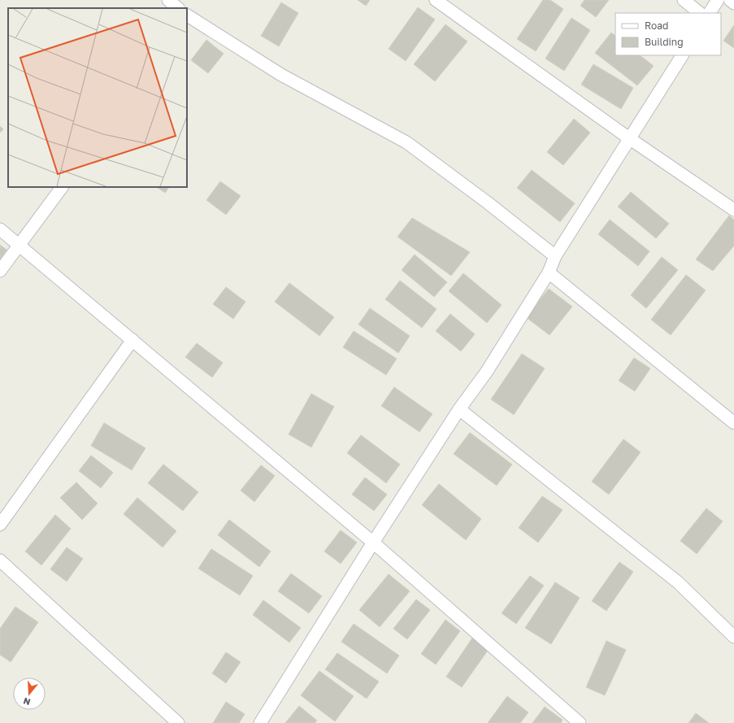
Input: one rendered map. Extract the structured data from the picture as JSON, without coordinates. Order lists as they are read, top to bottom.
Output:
{
  "legend": ["Road", "Building"],
  "north": "bottom"
}
